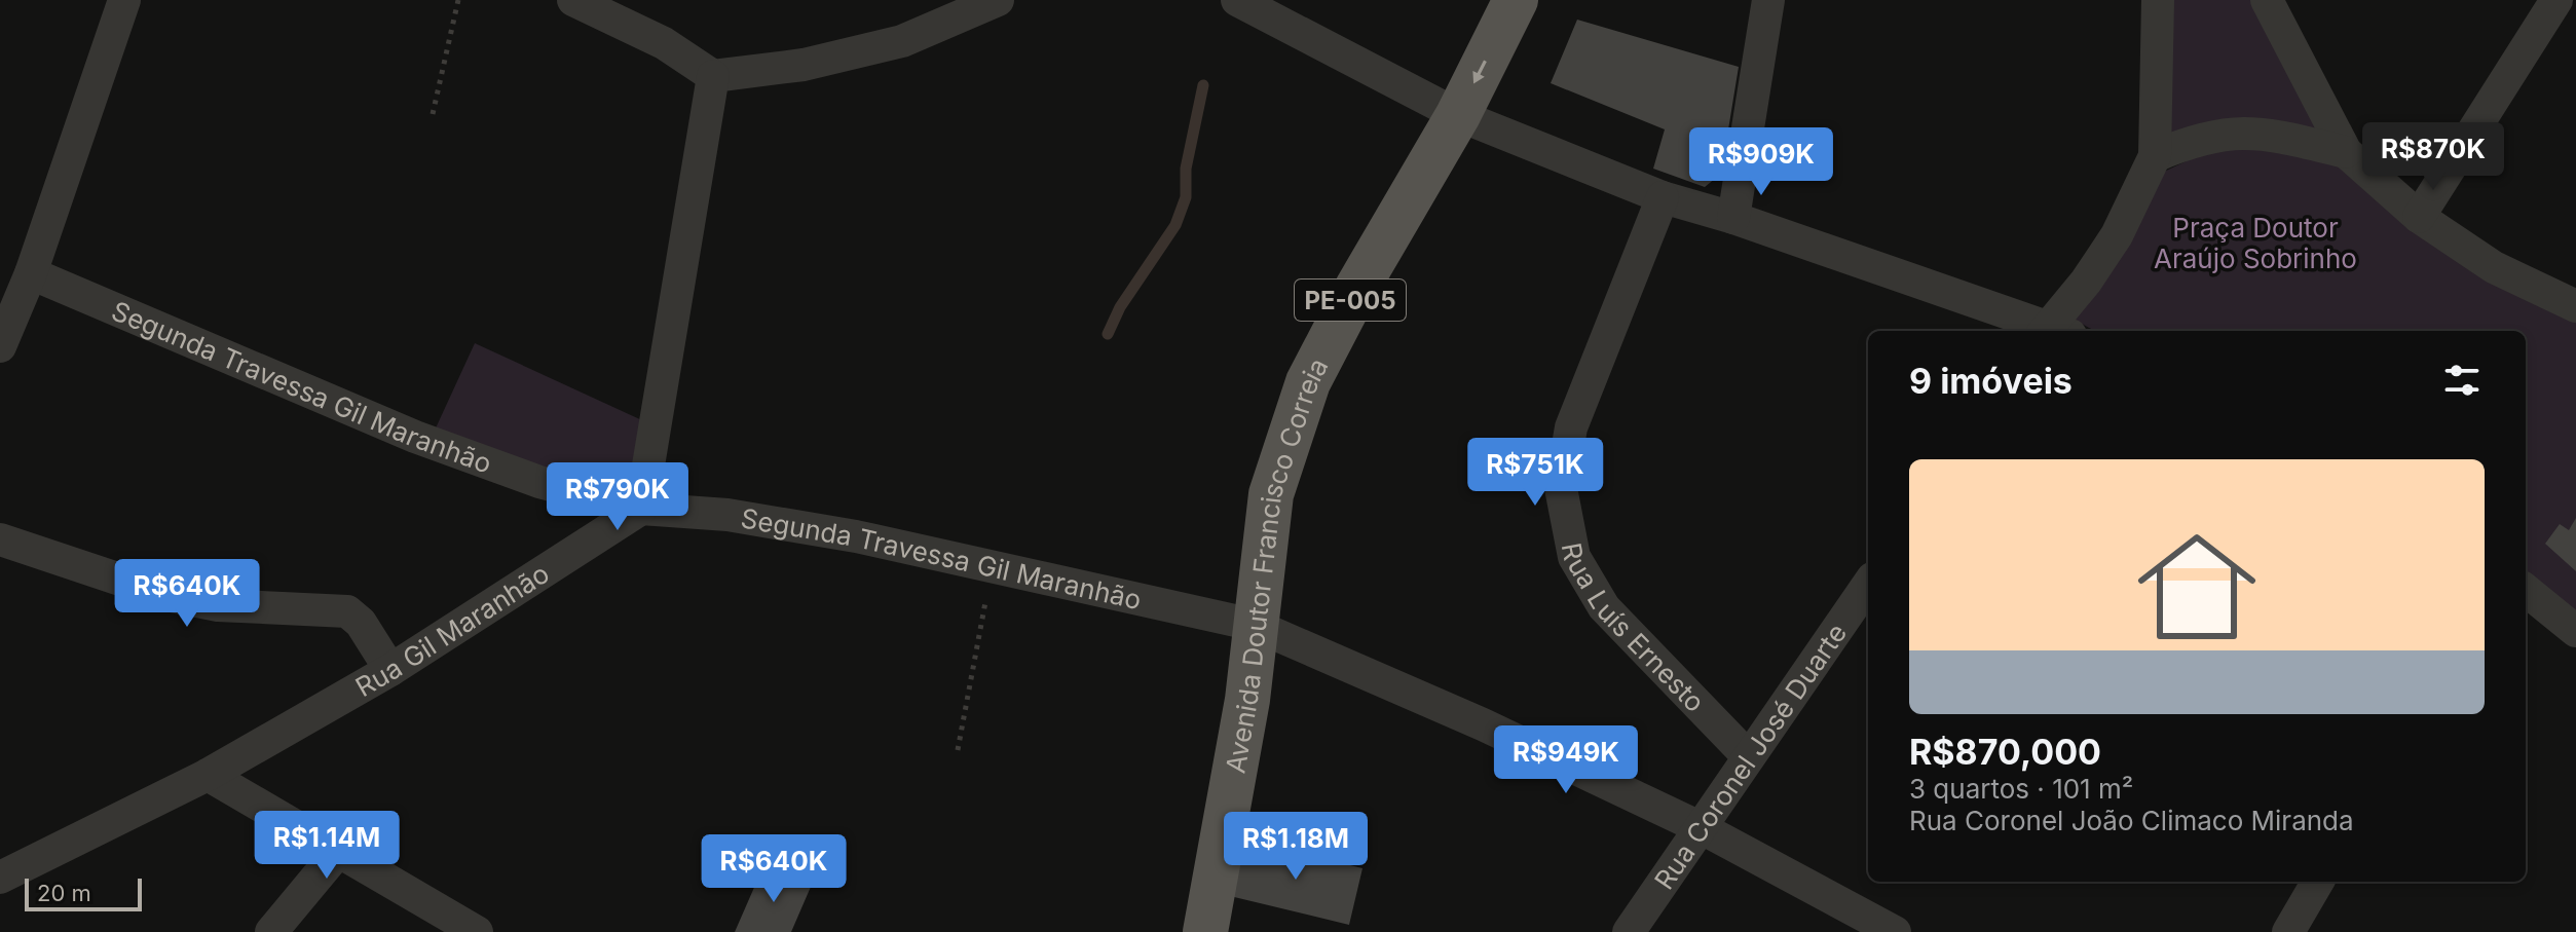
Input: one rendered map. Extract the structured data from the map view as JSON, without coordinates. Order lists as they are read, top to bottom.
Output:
{
  "streets": {
    "main road": ["PE-005", "Avenida Doutor Francisco Correia"],
    "street": [
      "Segunda Travessa Gil Maranhão",
      "Rua Luís Ernesto",
      "Rua Gil Maranhão",
      "Rua Coronel José Duarte"
    ]
  },
  "crossings": [
    ["Segunda Travessa Gil Maranhão", "Avenida Doutor Francisco Correia"],
    ["Segunda Travessa Gil Maranhão", "Rua Gil Maranhão"],
    ["Segunda Travessa Gil Maranhão", "Rua Coronel José Duarte"],
    ["Rua Luís Ernesto", "Rua Coronel José Duarte"]
  ],
  "parks": ["Praça Doutor Araújo Sobrinho"],
  "scale_bar": "20 m",
  "page": {
    "price": [
      "R$870K",
      "R$909K",
      "R$751K",
      "R$790K",
      "R$640K",
      "R$949K",
      "R$1.14M",
      "R$1.18M",
      "R$640K"
    ],
    "heading": "9 imóveis",
    "list": [
      {
        "name": "R$870,000",
        "note": "3 quartos · 101 m² · Rua Coronel João Climaco Miranda"
      }
    ],
    "scale": "20 m"
  }
}
